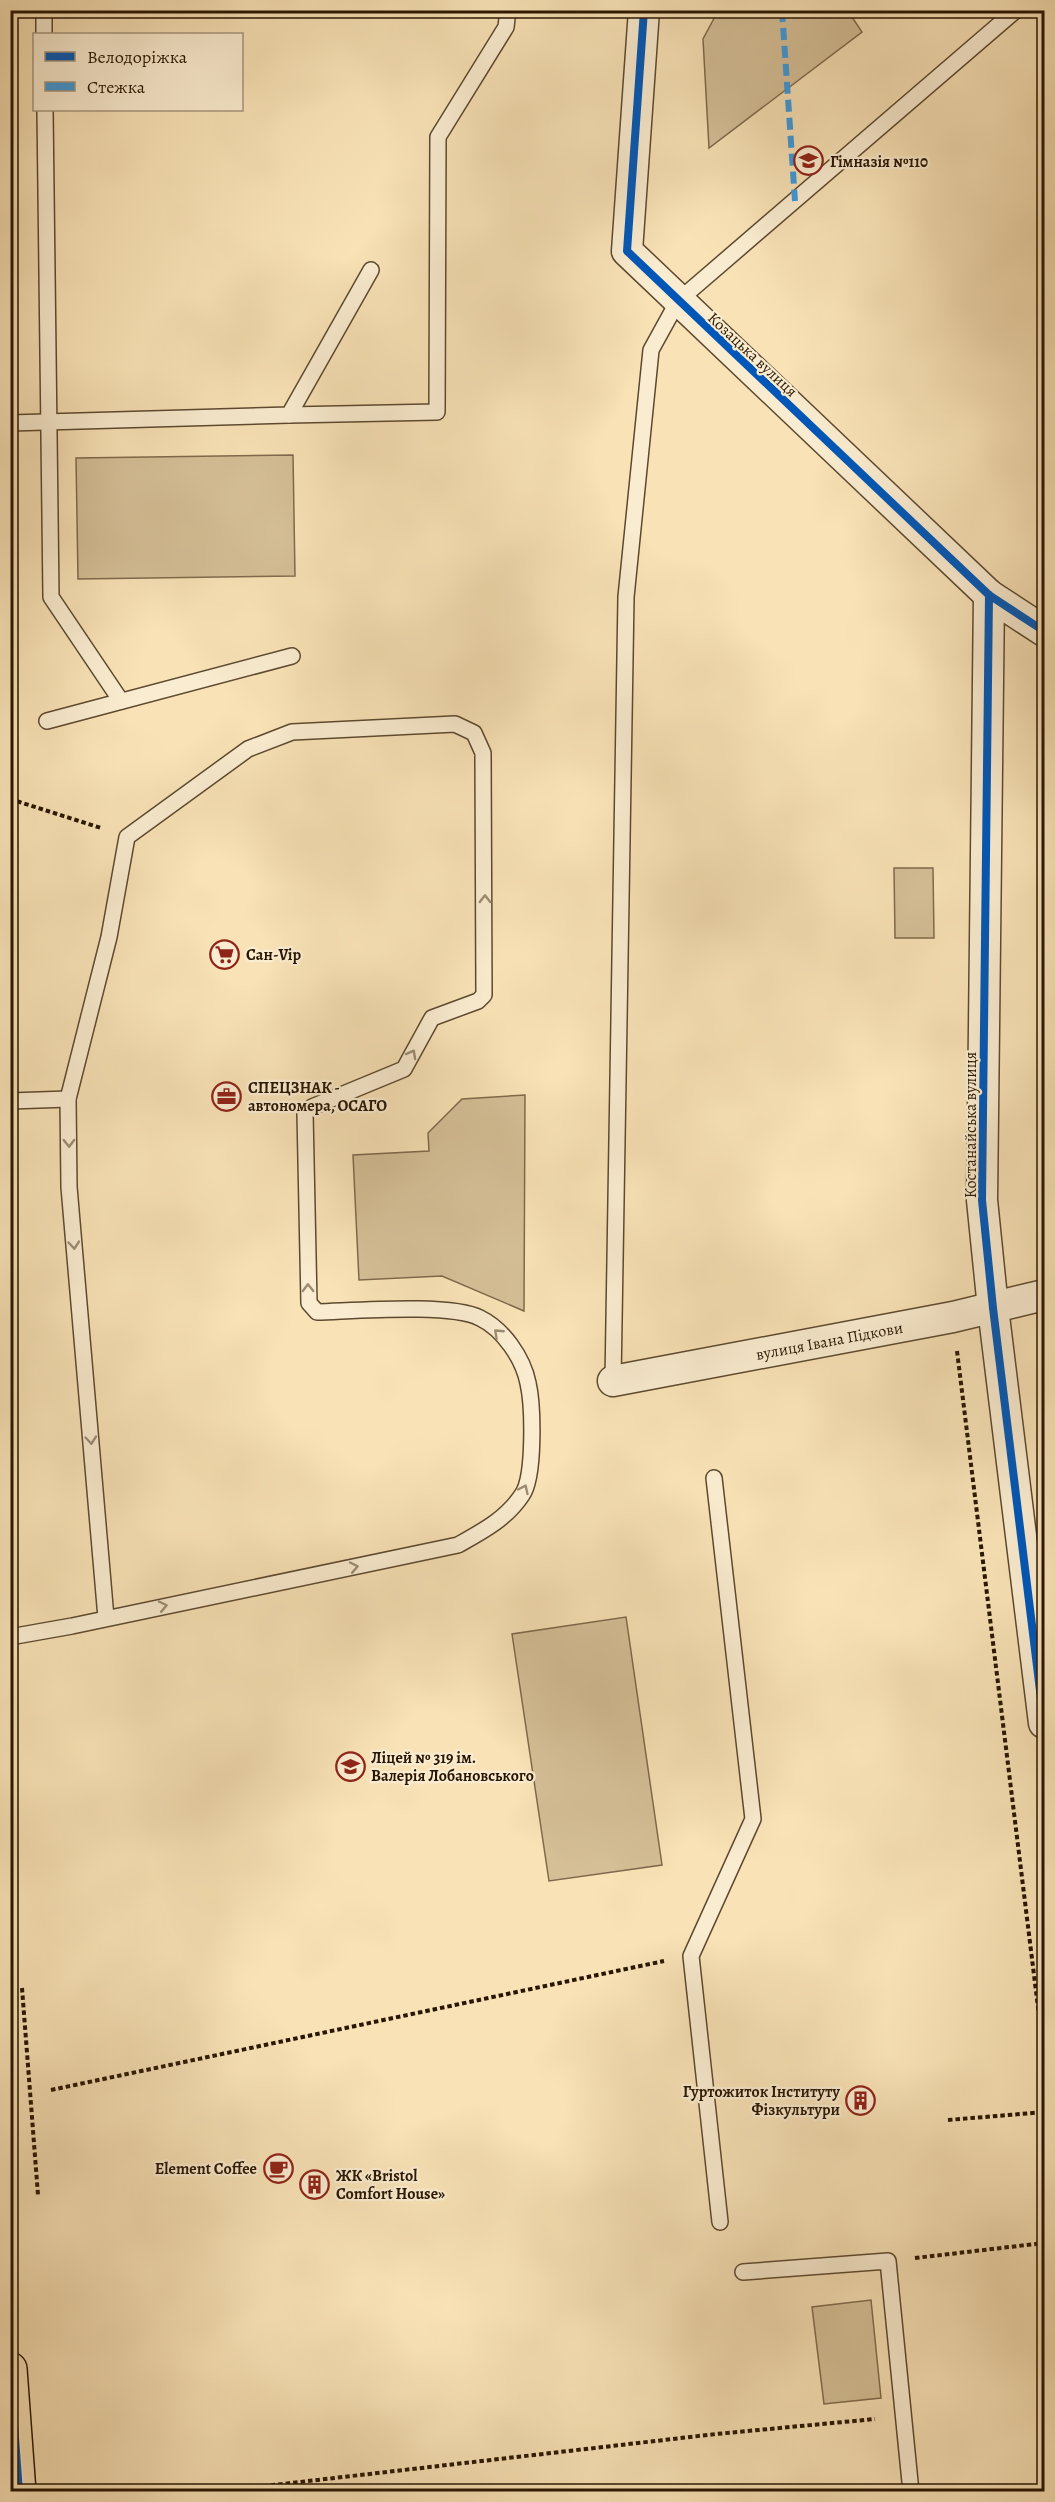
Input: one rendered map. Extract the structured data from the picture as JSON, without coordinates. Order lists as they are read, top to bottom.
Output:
{
  "streets": {
    "street": ["Козацька вулиця", "Костанайська вулиця", "вулиця Івана Підкови"]
  },
  "crossings": [
    ["Козацька вулиця", "Костанайська вулиця"],
    ["Костанайська вулиця", "вулиця Івана Підкови"]
  ],
  "places": {
    "school or university": ["Гімназія №110", "Ліцей № 319 ім. Валерія Лобановського"],
    "supermarket": ["Сан-Vip"],
    "office": ["СПЕЦЗНАК - автономера, ОСАГО"],
    "building": ["Гуртожиток Інституту Фізкультури", "ЖК «Bristol Comfort House»"],
    "cafe": ["Element Coffee"]
  },
  "legend": ["Велодоріжка", "Стежка"]
}
